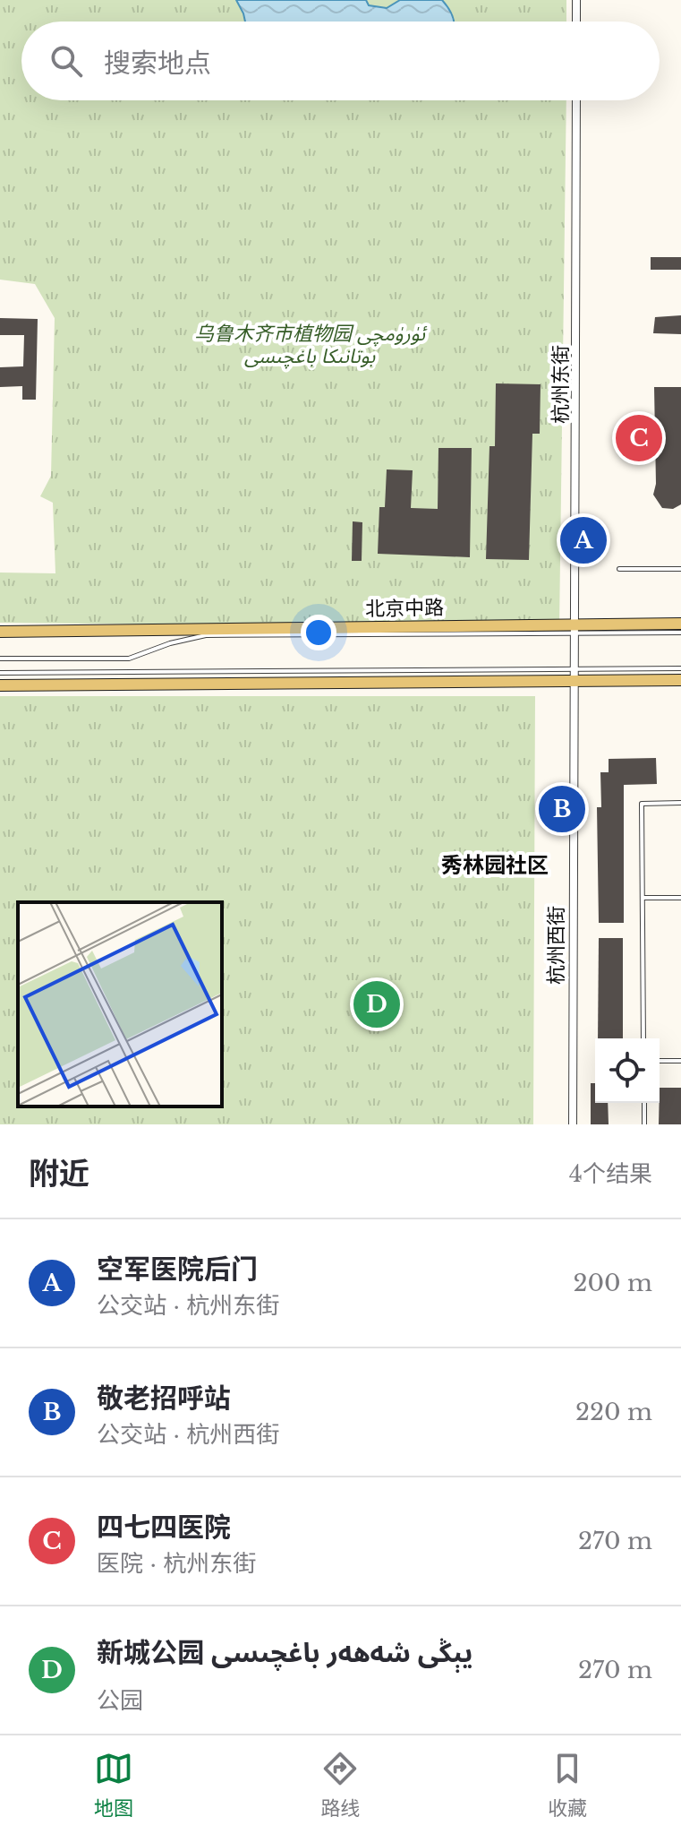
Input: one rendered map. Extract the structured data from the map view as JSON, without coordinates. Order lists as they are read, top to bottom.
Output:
{
  "streets": {
    "main road": ["北京中路"],
    "street": ["杭州东街", "杭州西街"]
  },
  "crossings": [
    ["杭州东街", "北京中路"],
    ["杭州东街", "杭州西街"]
  ],
  "districts": ["秀林园社区"],
  "parks": ["乌鲁木齐市植物园 ئۈرۈمچى بوتانىكا باغچىسى"],
  "page": {
    "search": "搜索地点",
    "pins": [
      "C",
      "A",
      "B",
      "D"
    ],
    "heading": ["附近", "4个结果"],
    "list": [
      {
        "mark": "A",
        "name": "空军医院后门",
        "note": "公交站 · 杭州东街",
        "value": "200 m"
      },
      {
        "mark": "B",
        "name": "敬老招呼站",
        "note": "公交站 · 杭州西街",
        "value": "220 m"
      },
      {
        "mark": "C",
        "name": "四七四医院",
        "note": "医院 · 杭州东街",
        "value": "270 m"
      },
      {
        "mark": "D",
        "name": "新城公园 يېڭى شەھەر باغچىسى",
        "note": "公园",
        "value": "270 m"
      }
    ],
    "nav": ["地图", "路线", "收藏"]
  }
}
